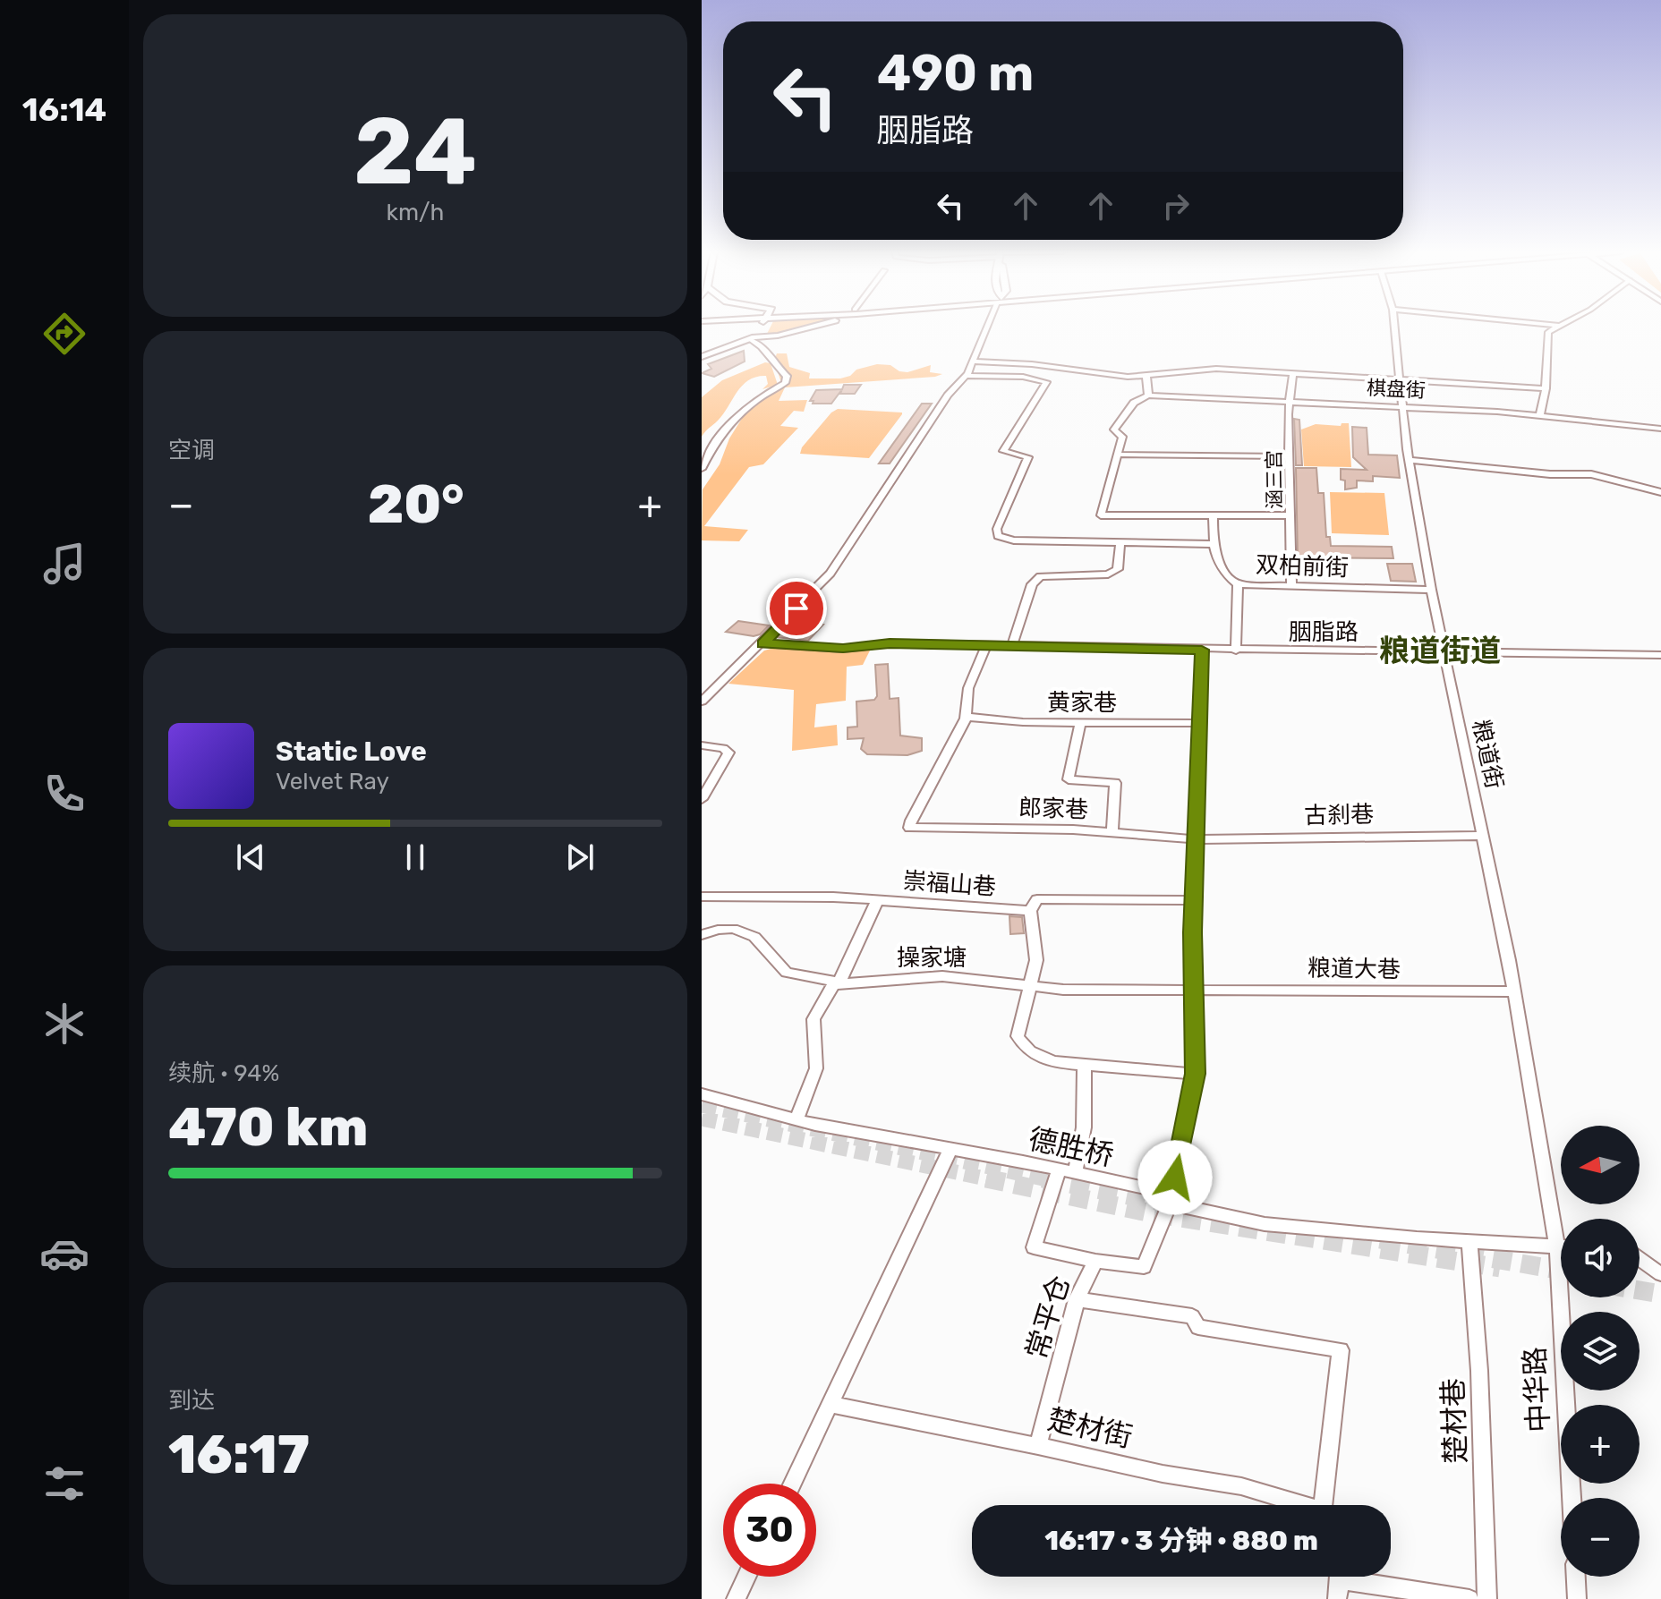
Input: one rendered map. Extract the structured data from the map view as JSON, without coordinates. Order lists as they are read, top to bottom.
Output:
{
  "streets": {
    "street": [
      "棋盘街",
      "涵三宫",
      "双柏前街",
      "胭脂路",
      "黄家巷",
      "粮道街",
      "郎家巷",
      "古刹巷",
      "崇福山巷",
      "操家塘",
      "粮道大巷",
      "德胜桥",
      "常平仓",
      "中华路",
      "楚材巷",
      "楚材街"
    ]
  },
  "crossings": [
    ["棋盘街", "涵三宫"],
    ["棋盘街", "粮道街"],
    ["涵三宫", "双柏前街"],
    ["双柏前街", "胭脂路"],
    ["双柏前街", "粮道街"],
    ["胭脂路", "粮道街"],
    ["黄家巷", "郎家巷"],
    ["粮道街", "古刹巷"],
    ["粮道街", "粮道大巷"],
    ["郎家巷", "古刹巷"],
    ["崇福山巷", "操家塘"],
    ["崇福山巷", "德胜桥"],
    ["操家塘", "粮道大巷"],
    ["德胜桥", "常平仓"],
    ["德胜桥", "楚材巷"],
    ["常平仓", "楚材街"]
  ],
  "districts": ["粮道街道"],
  "north": "left",
  "page": {
    "tabs": "16:14",
    "tile": [
      ["24", "km/h"],
      "空调",
      ["续航 · 94%", "470 km"],
      ["到达", "16:17"]
    ],
    "turn": ["490 m", "胭脂路"],
    "heat": ["−", "20°", "+"],
    "song": ["Static Love", "Velvet Ray"],
    "map_buttons": ["+", "−"],
    "limit": "30",
    "trip": "16:17 · 3 分钟 · 880 m"
  }
}
